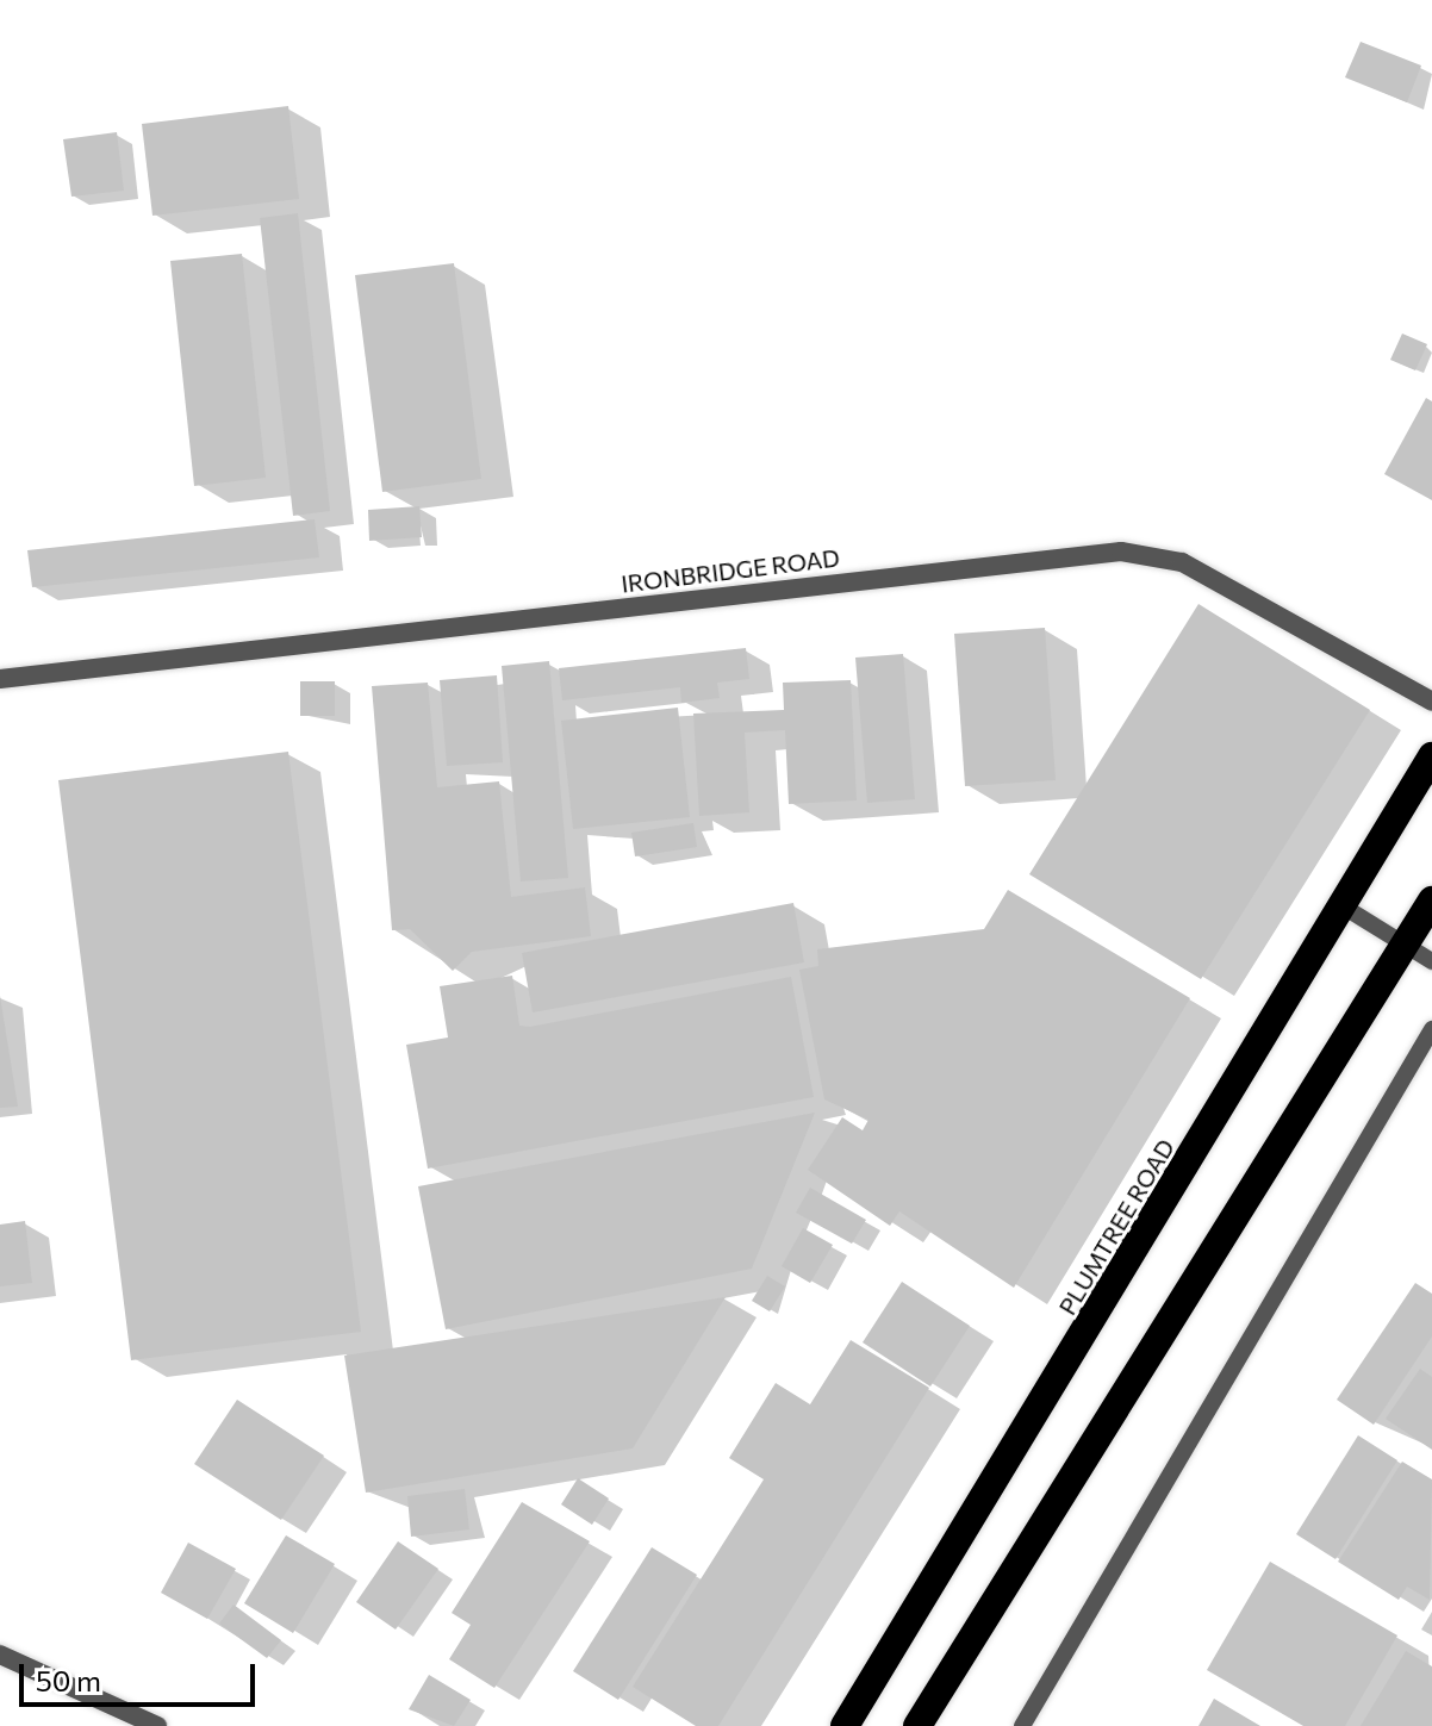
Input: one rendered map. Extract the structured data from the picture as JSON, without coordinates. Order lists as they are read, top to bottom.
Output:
{
  "streets": {
    "highway": ["PLUMTREE ROAD"],
    "street": ["IRONBRIDGE ROAD"]
  },
  "scale_bar": "50 m"
}
